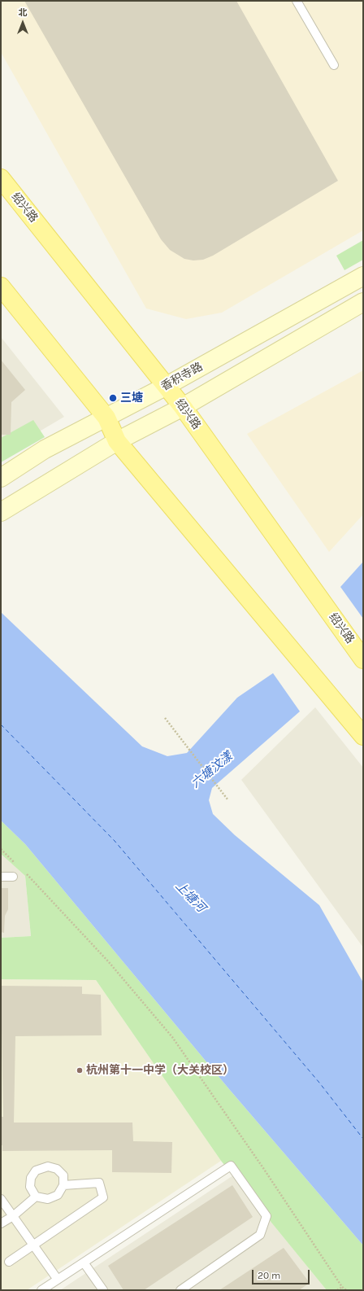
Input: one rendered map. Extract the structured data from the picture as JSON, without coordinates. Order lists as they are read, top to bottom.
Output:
{
  "streets": {
    "main road": ["绍兴路", "香积寺路"]
  },
  "crossings": [
    ["绍兴路", "香积寺路"]
  ],
  "water": ["六塘汶漾", "上塘河"],
  "places": ["三塘", "杭州第十一中学（大关校区）"],
  "scale_bar": "20 m",
  "north": "top"
}
